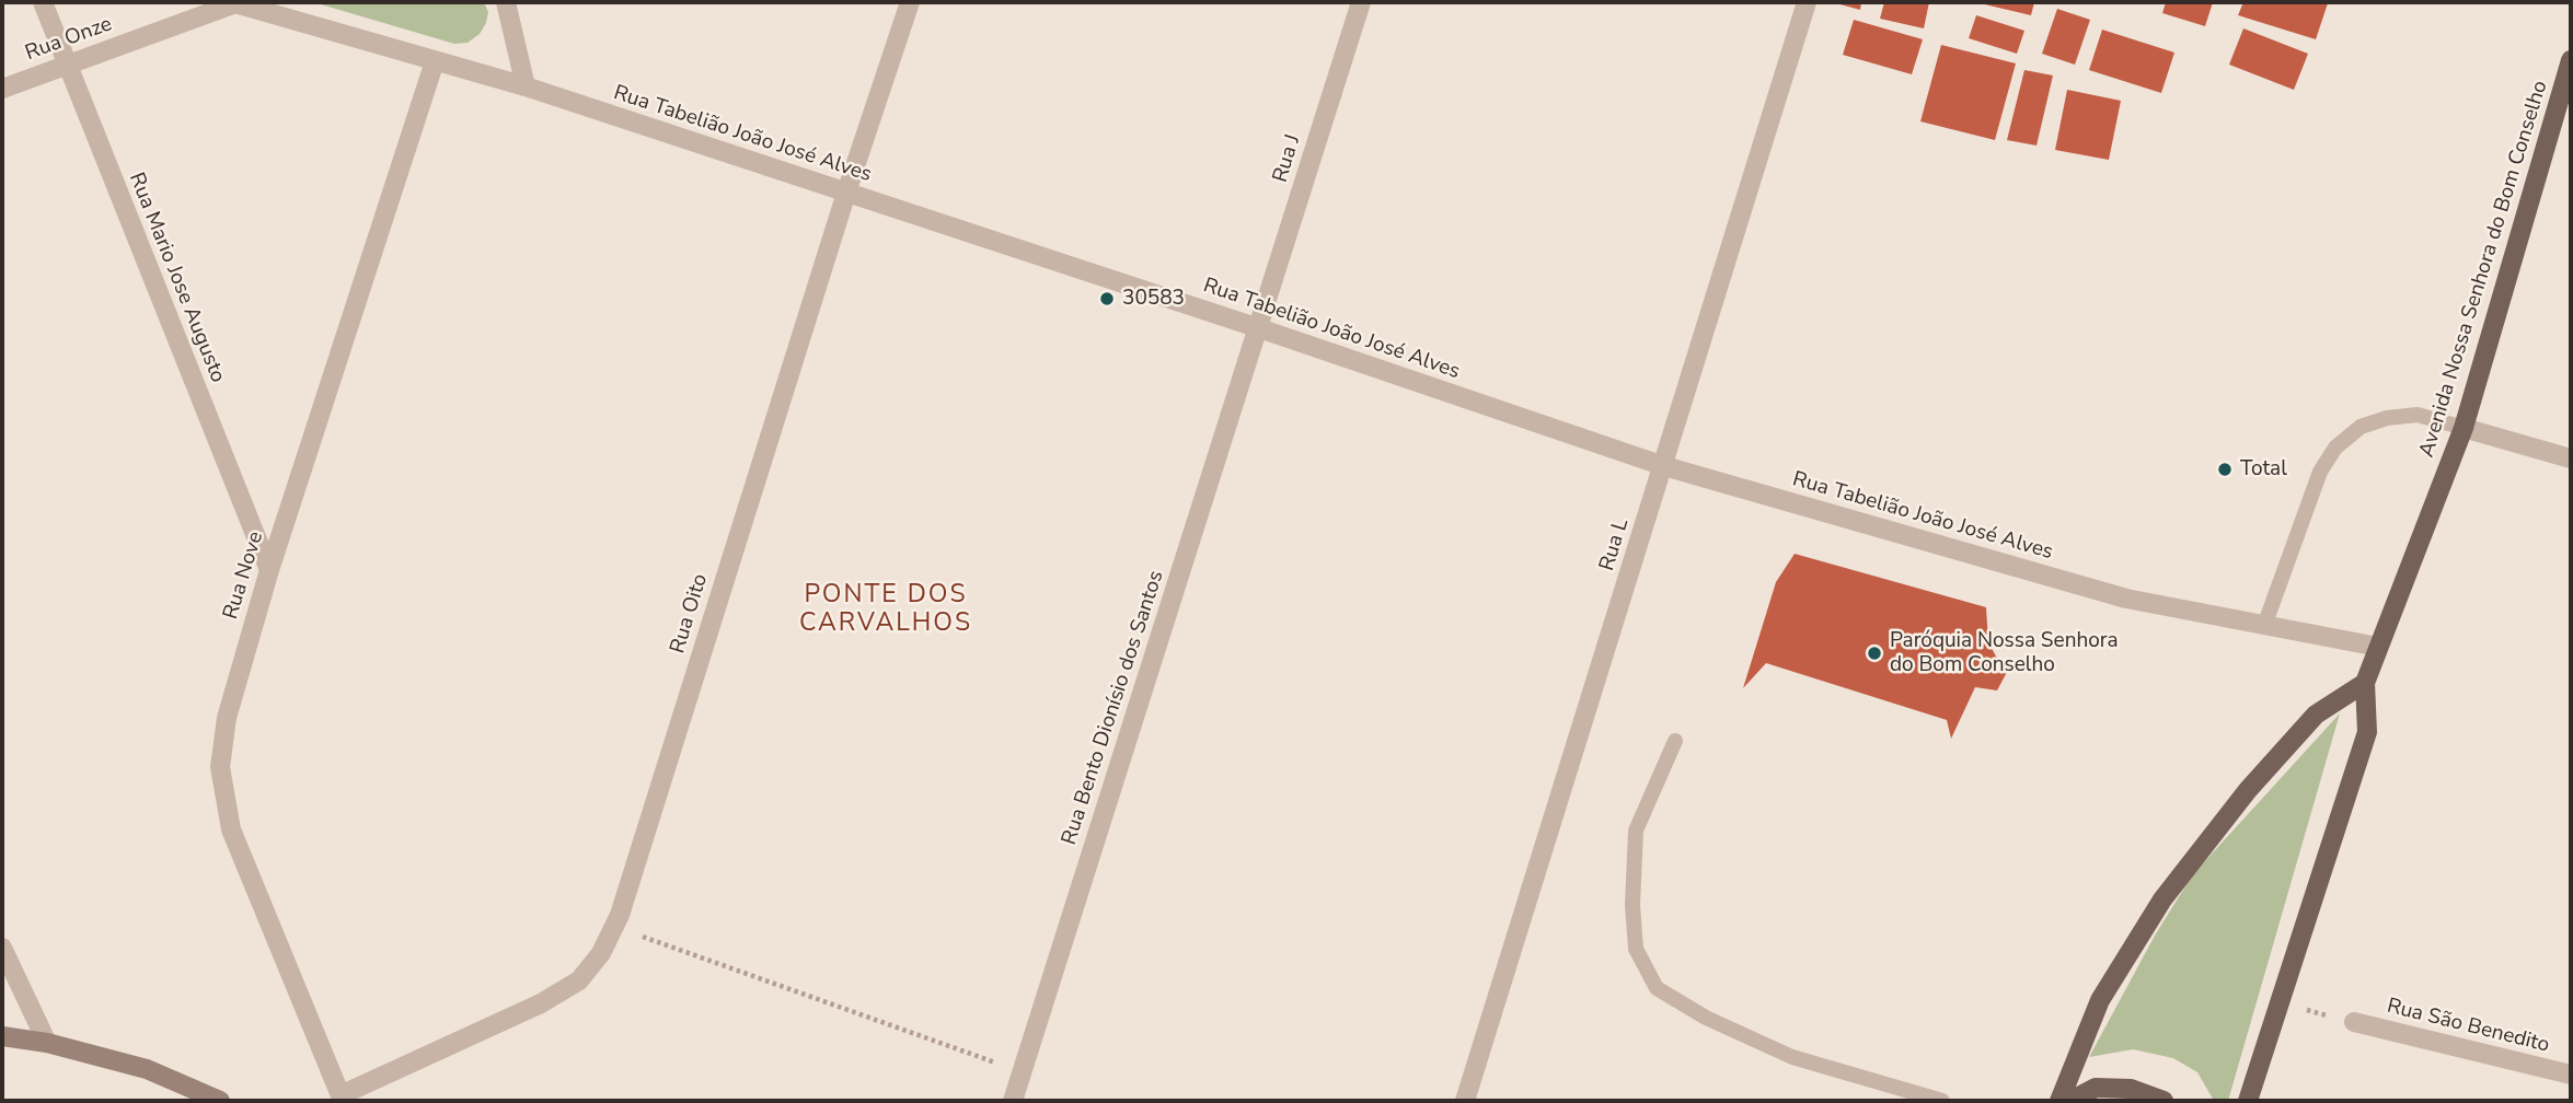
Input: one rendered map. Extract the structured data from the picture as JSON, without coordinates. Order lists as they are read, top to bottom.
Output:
{
  "streets": {
    "main road": ["Avenida Nossa Senhora do Bom Conselho"],
    "street": [
      "Rua Onze",
      "Rua Tabelião João José Alves",
      "Rua J",
      "Rua Mario Jose Augusto",
      "Rua L",
      "Rua Nove",
      "Rua Oito",
      "Rua Bento Dionísio dos Santos",
      "Rua São Benedito"
    ]
  },
  "crossings": [
    ["Rua Onze", "Rua Tabelião João José Alves"],
    ["Rua Onze", "Rua Mario Jose Augusto"],
    ["Rua Tabelião João José Alves", "Rua J"],
    ["Rua Tabelião João José Alves", "Avenida Nossa Senhora do Bom Conselho"],
    ["Rua Tabelião João José Alves", "Rua L"],
    ["Rua Tabelião João José Alves", "Rua Nove"],
    ["Rua Tabelião João José Alves", "Rua Oito"],
    ["Rua Tabelião João José Alves", "Rua Bento Dionísio dos Santos"],
    ["Rua J", "Rua Bento Dionísio dos Santos"],
    ["Rua Mario Jose Augusto", "Rua Nove"],
    ["Rua Nove", "Rua Oito"]
  ],
  "districts": ["PONTE DOS CARVALHOS"],
  "places": ["30583", "Total", "Paróquia Nossa Senhora do Bom Conselho"]
}
